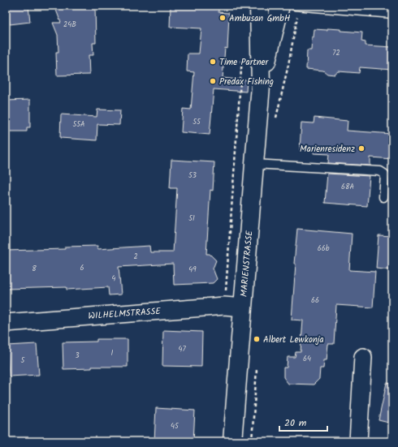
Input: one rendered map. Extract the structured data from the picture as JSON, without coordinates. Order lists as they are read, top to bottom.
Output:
{
  "streets": {
    "street": ["MARIENSTRASSE", "WILHELMSTRASSE"]
  },
  "crossings": [
    ["MARIENSTRASSE", "WILHELMSTRASSE"]
  ],
  "places": [
    "Ambusan GmbH",
    "Time Partner",
    "Predax Fishing",
    "Marienresidenz",
    "Albert Lewkonja"
  ],
  "house_numbers": [
    "24B",
    "72",
    "55",
    "55A",
    "53",
    "68A",
    "51",
    "66b",
    "2",
    "6",
    "8",
    "49",
    "4",
    "66",
    "47",
    "1",
    "3",
    "64",
    "5",
    "45"
  ],
  "scale_bar": "20 m"
}
